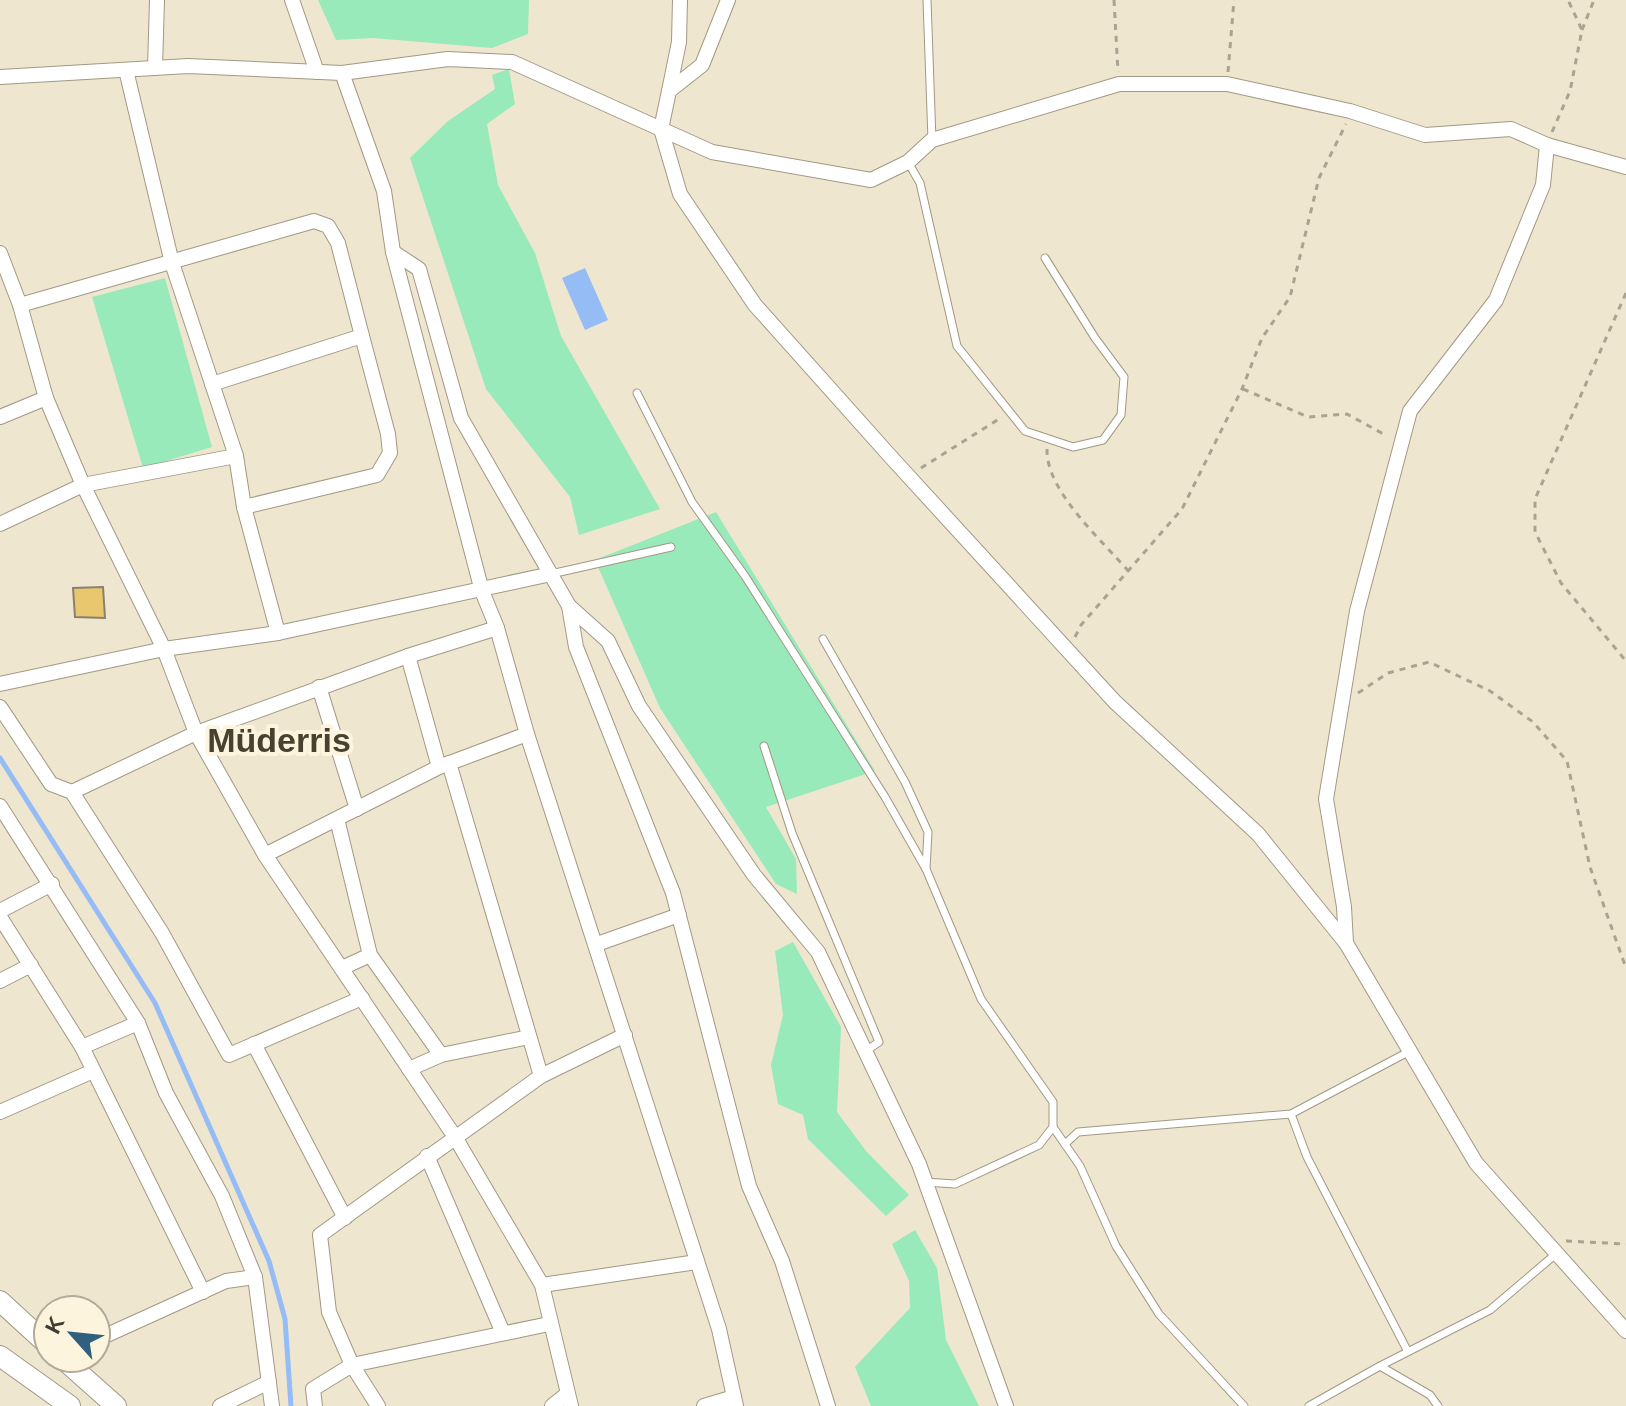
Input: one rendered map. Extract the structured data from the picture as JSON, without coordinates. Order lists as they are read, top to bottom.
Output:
{
  "districts": ["Müderris"],
  "north": "top left"
}
